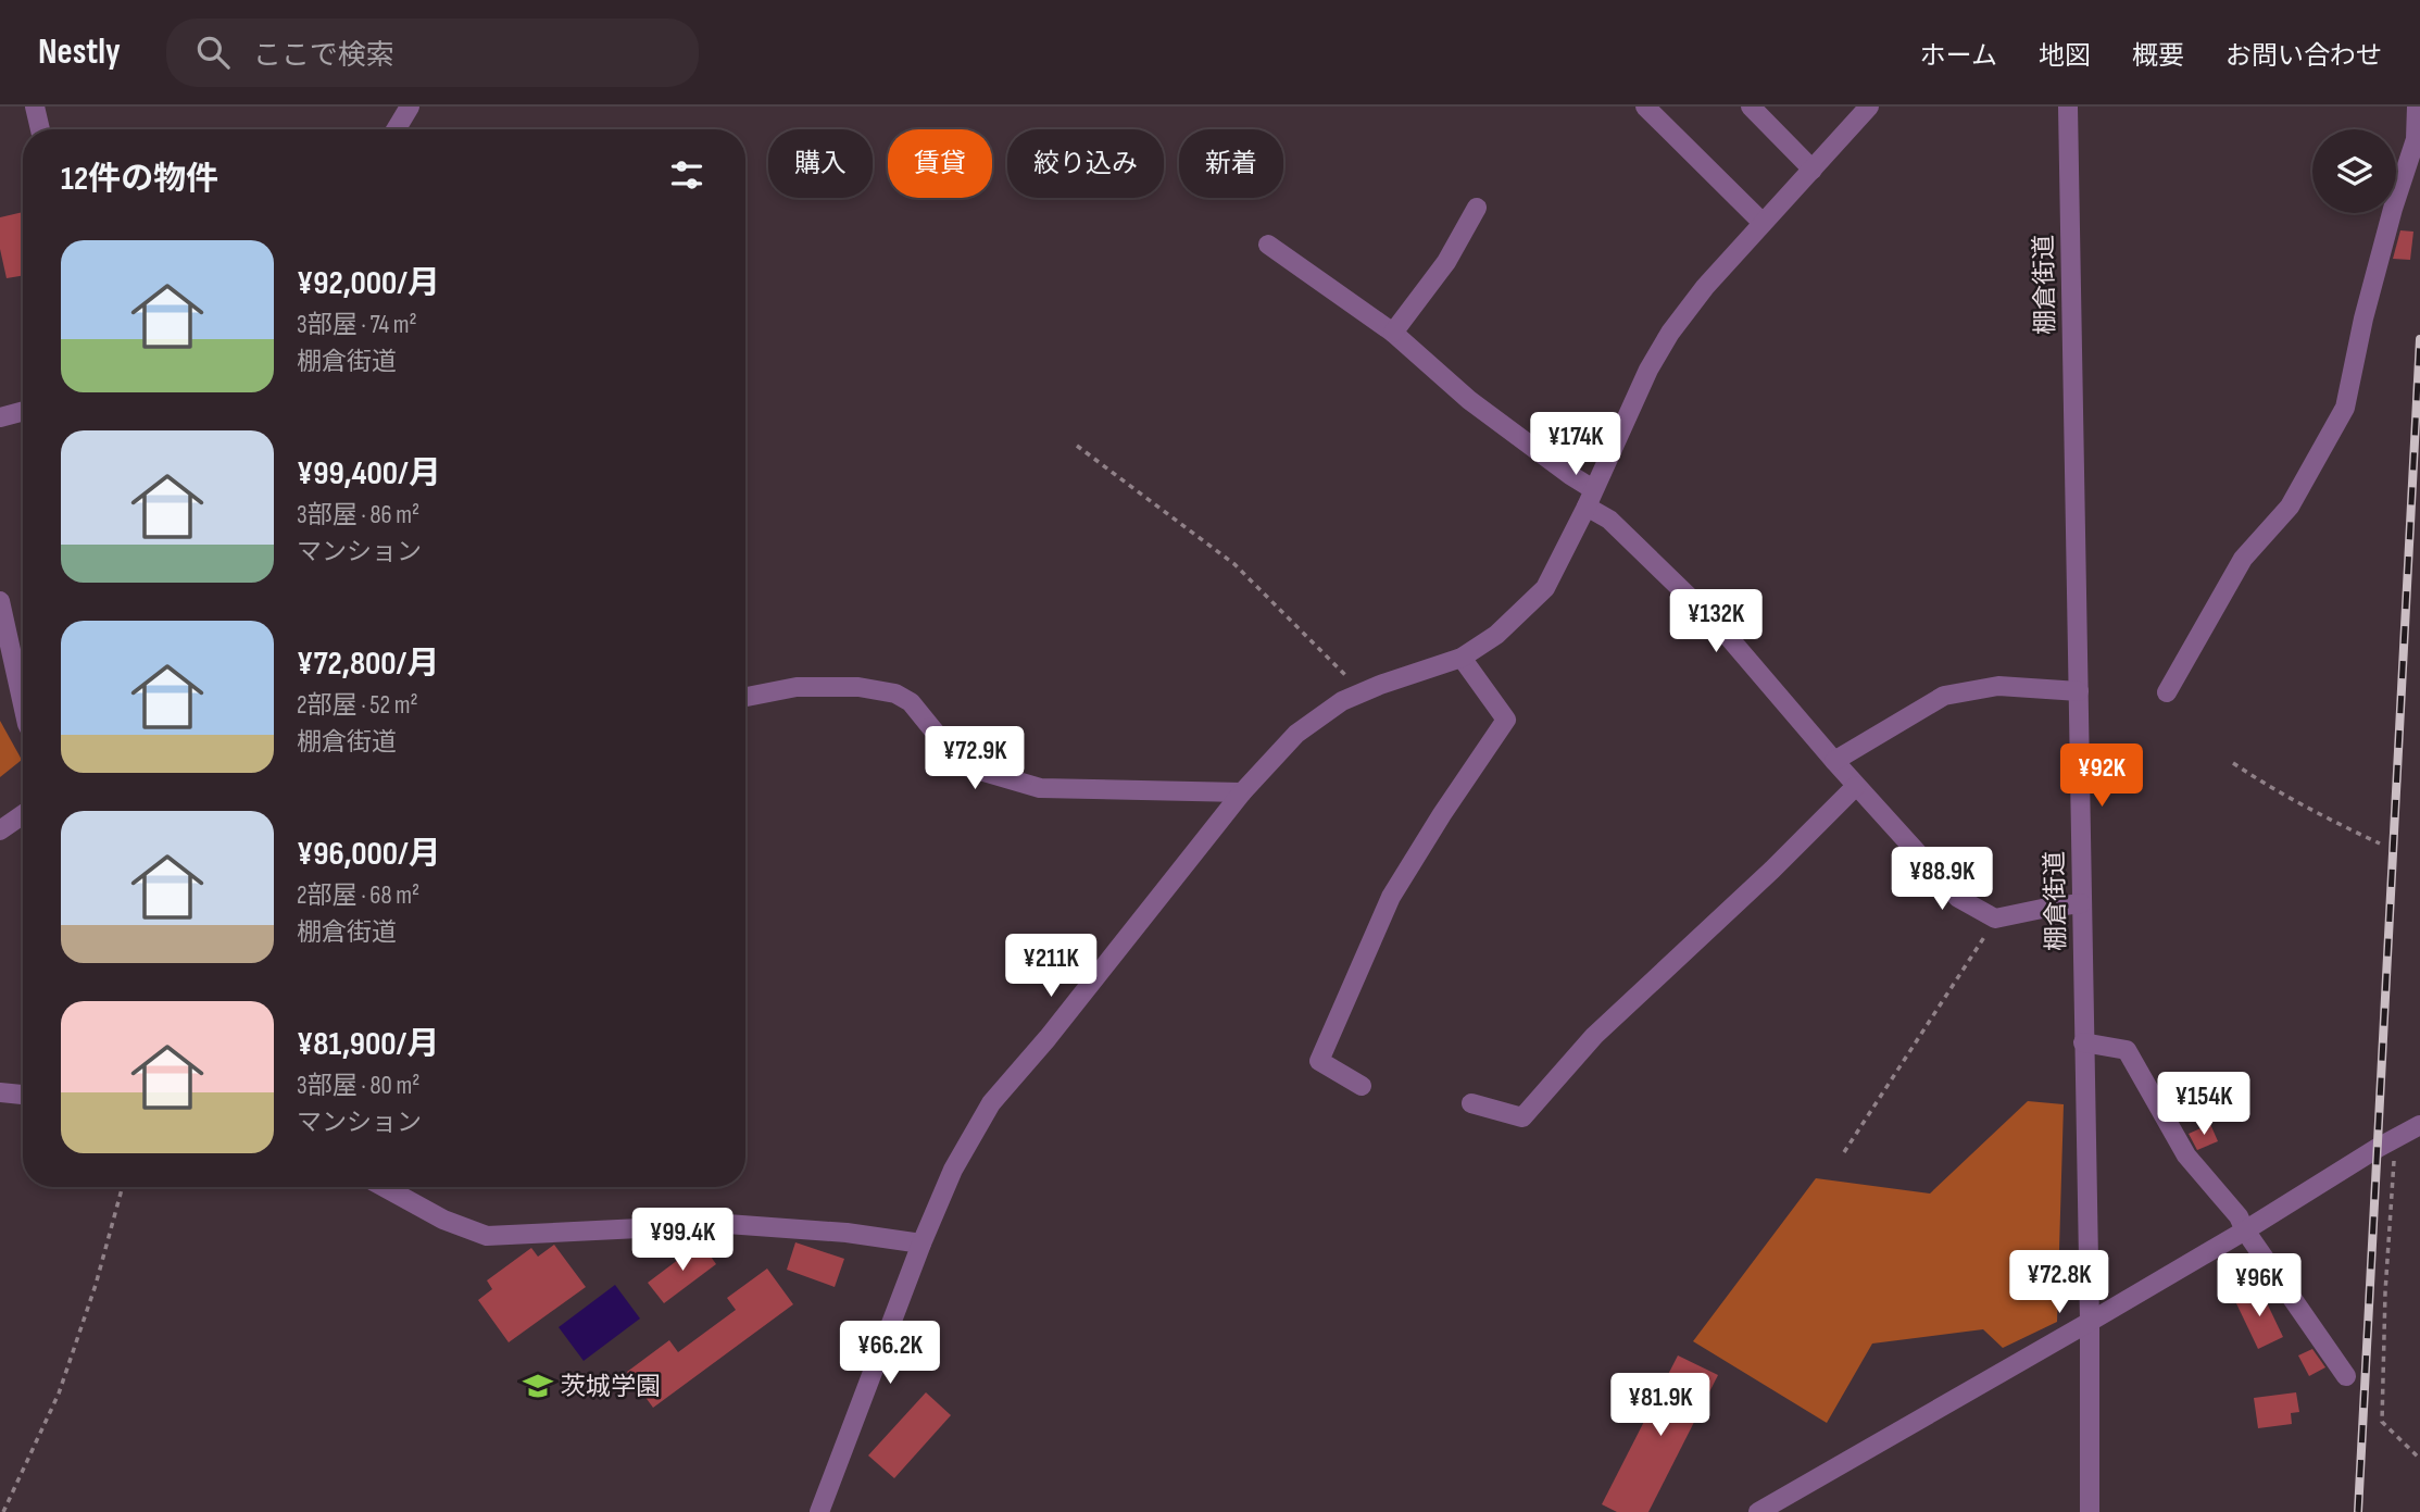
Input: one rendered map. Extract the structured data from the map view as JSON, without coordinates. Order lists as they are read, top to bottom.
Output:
{
  "streets": {
    "street": ["棚倉街道"]
  },
  "places": {
    "school or university": ["茨城学園"]
  },
  "page": {
    "header": "Nestly",
    "search": "ここで検索",
    "nav": [
      "ホーム",
      "地図",
      "概要",
      "お問い合わせ"
    ],
    "chip": [
      "購入",
      "賃貸",
      "絞り込み",
      "新着"
    ],
    "heading": "12件の物件",
    "list": [
      {
        "name": "¥92,000/月",
        "note": "3部屋 · 74 m² · 棚倉街道"
      },
      {
        "name": "¥99,400/月",
        "note": "3部屋 · 86 m² · マンション"
      },
      {
        "name": "¥72,800/月",
        "note": "2部屋 · 52 m² · 棚倉街道"
      },
      {
        "name": "¥96,000/月",
        "note": "2部屋 · 68 m² · 棚倉街道"
      },
      {
        "name": "¥81,900/月",
        "note": "3部屋 · 80 m² · マンション"
      }
    ],
    "price": [
      "¥174K",
      "¥132K",
      "¥72.9K",
      "¥92K",
      "¥88.9K",
      "¥211K",
      "¥154K",
      "¥99.4K",
      "¥72.8K",
      "¥96K",
      "¥66.2K",
      "¥81.9K"
    ]
  }
}
